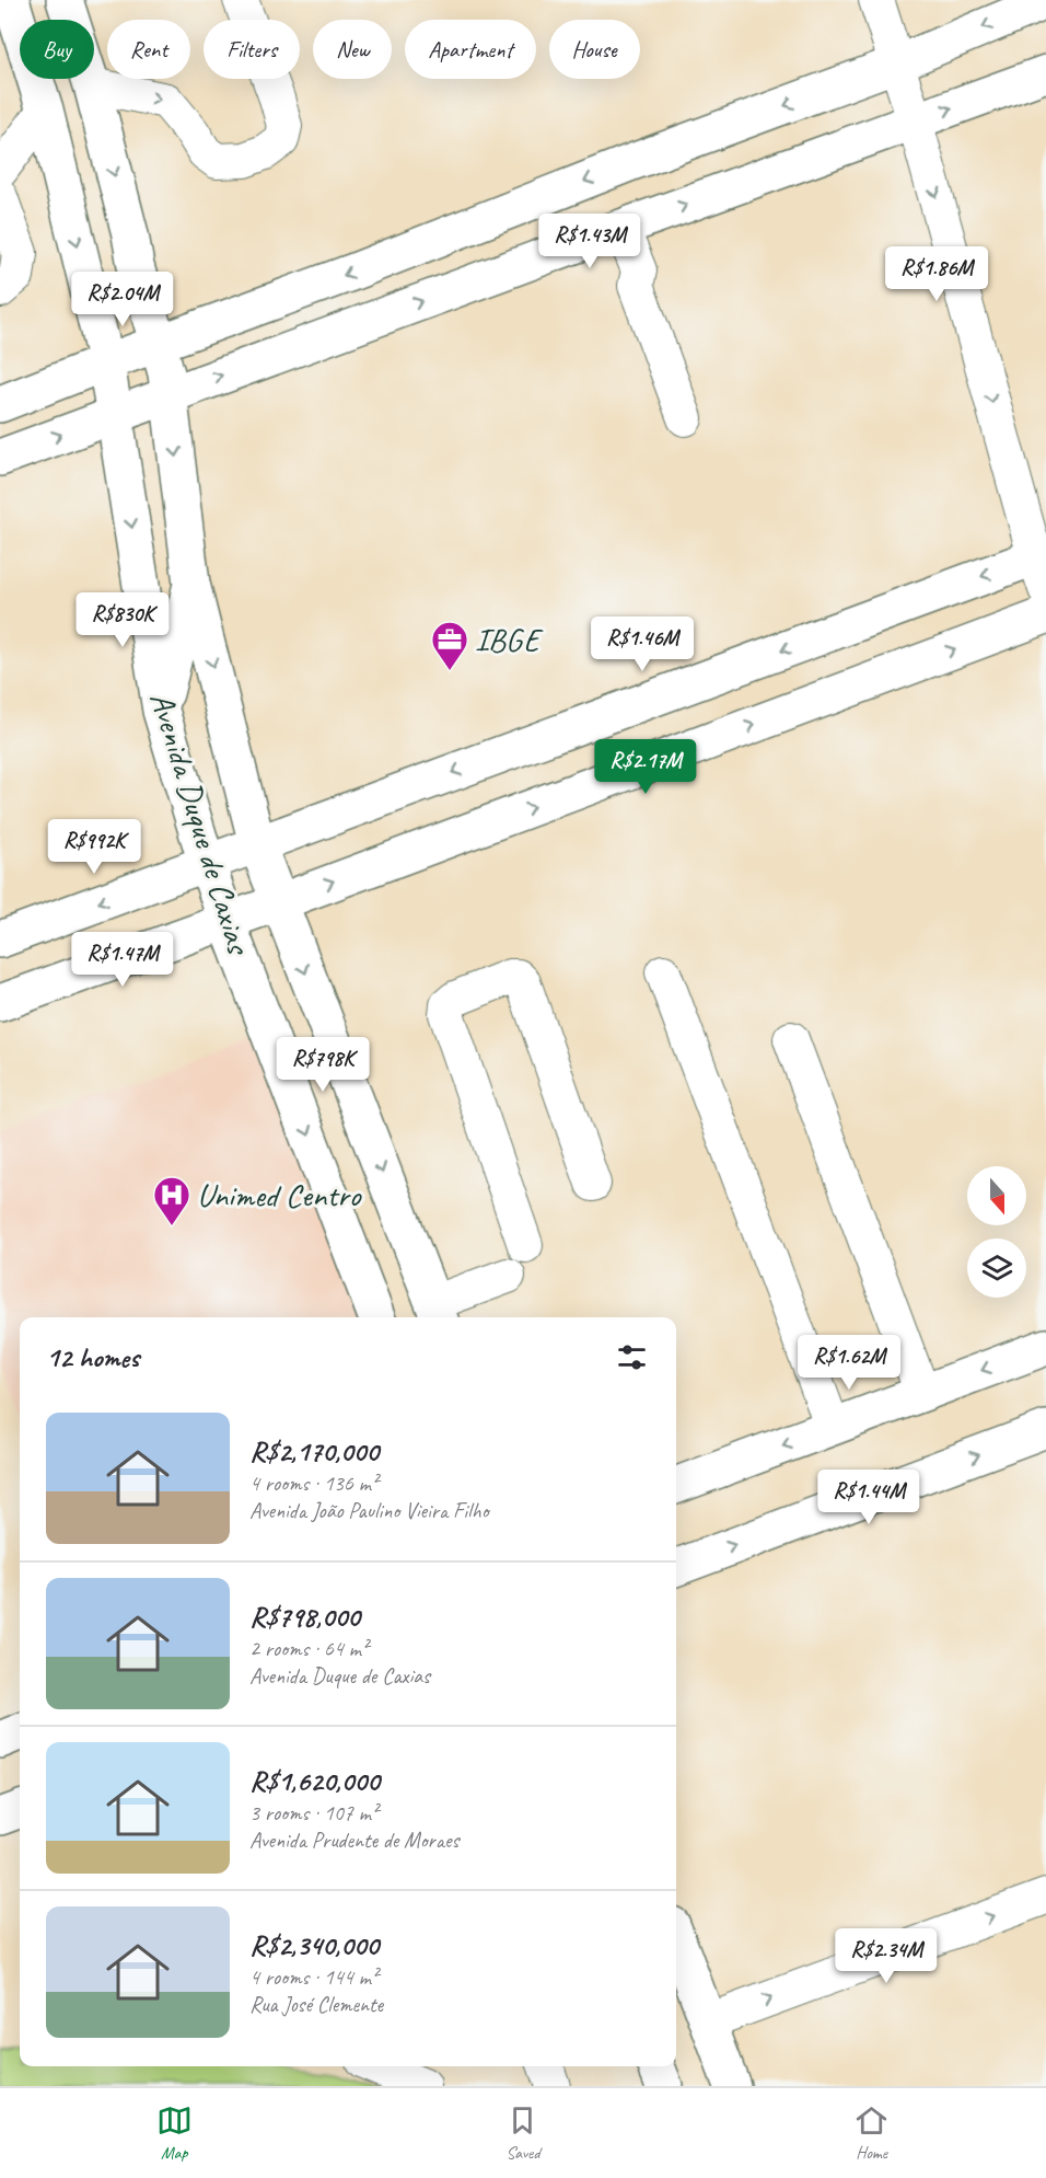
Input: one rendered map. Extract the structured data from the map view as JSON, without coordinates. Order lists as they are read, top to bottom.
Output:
{
  "streets": {
    "main road": ["Avenida Duque de Caxias"]
  },
  "one_way": ["Avenida Duque de Caxias"],
  "places": {
    "office": ["IBGE"],
    "hospital": ["Unimed Centro"]
  },
  "north": "bottom",
  "page": {
    "chip": [
      "Buy",
      "Rent",
      "Filters",
      "New",
      "Apartment",
      "House"
    ],
    "price": [
      "R$1.43M",
      "R$1.86M",
      "R$2.04M",
      "R$830K",
      "R$1.46M",
      "R$2.17M",
      "R$992K",
      "R$1.47M",
      "R$798K",
      "R$1.62M",
      "R$1.44M",
      "R$2.34M"
    ],
    "heading": "12 homes",
    "list": [
      {
        "name": "R$2,170,000",
        "note": "4 rooms · 136 m² · Avenida João Paulino Vieira Filho"
      },
      {
        "name": "R$798,000",
        "note": "2 rooms · 64 m² · Avenida Duque de Caxias"
      },
      {
        "name": "R$1,620,000",
        "note": "3 rooms · 107 m² · Avenida Prudente de Moraes"
      },
      {
        "name": "R$2,340,000",
        "note": "4 rooms · 144 m² · Rua José Clemente"
      }
    ],
    "tabs": ["Map", "Saved", "Home"]
  }
}
